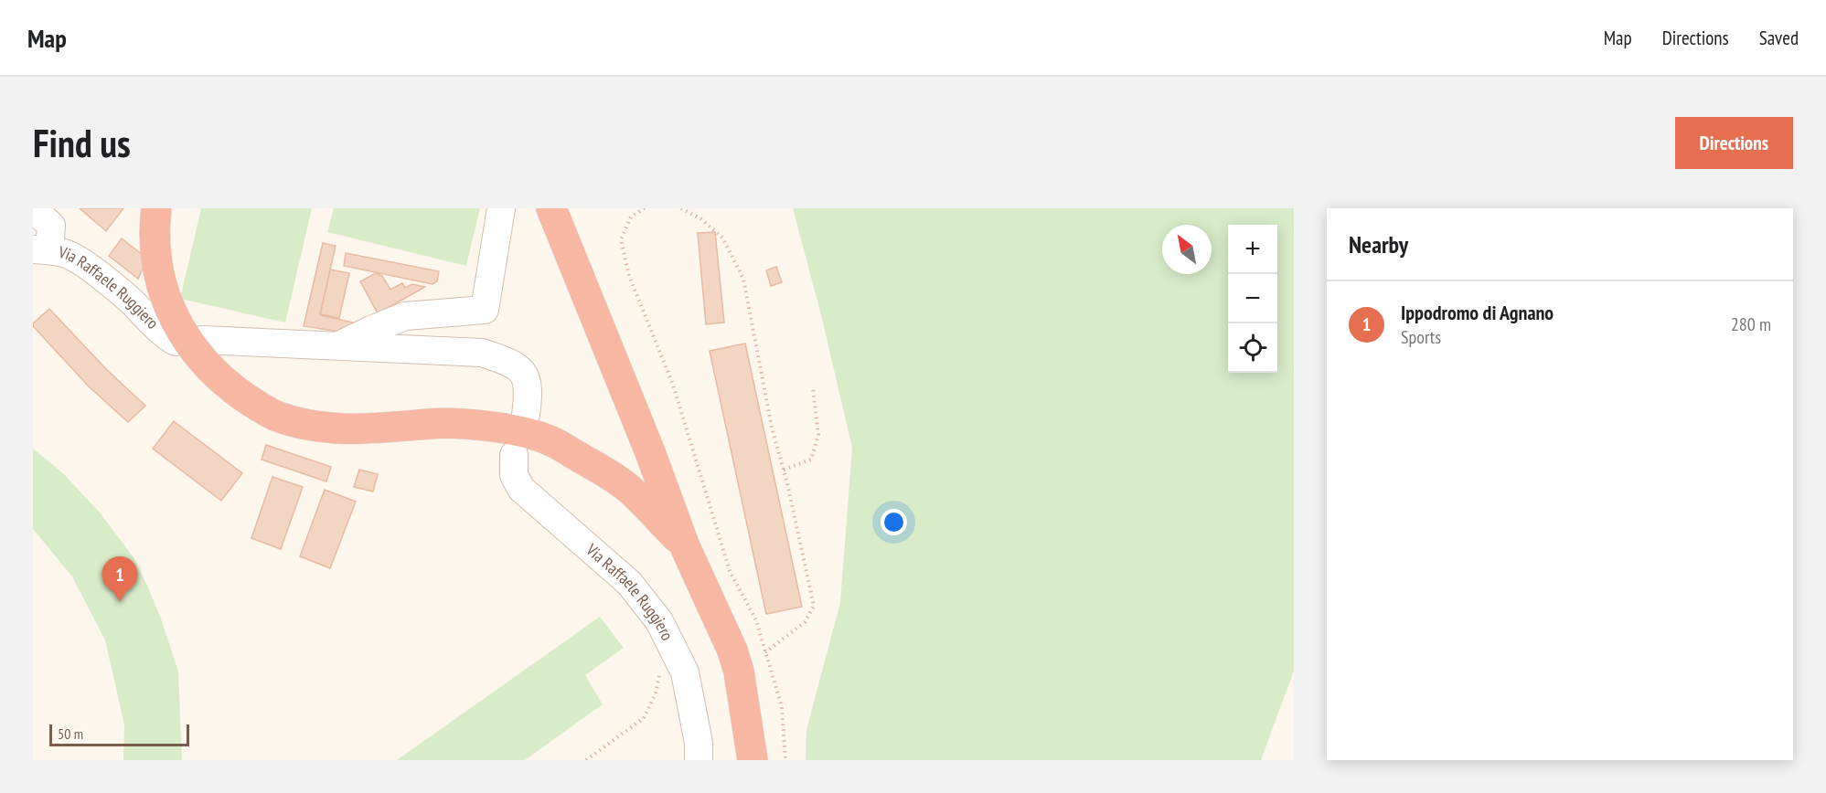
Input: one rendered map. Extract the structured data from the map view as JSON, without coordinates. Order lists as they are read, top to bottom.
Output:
{
  "streets": {
    "street": ["Via Raffaele Ruggiero"]
  },
  "scale_bar": "50 m",
  "north": "top left",
  "page": {
    "header": "Map",
    "nav": ["Map", "Directions", "Saved"],
    "buttons": "Directions",
    "title": "Find us",
    "heading": "Nearby",
    "map_buttons": ["+", "−"],
    "list": [
      {
        "mark": "1",
        "name": "Ippodromo di Agnano",
        "note": "Sports",
        "value": "280 m"
      }
    ],
    "pins": "1",
    "scale": "50 m"
  }
}
